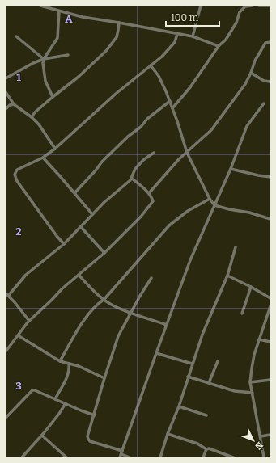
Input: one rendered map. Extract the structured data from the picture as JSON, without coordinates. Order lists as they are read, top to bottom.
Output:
{
  "scale_bar": "100 m",
  "north": "bottom right",
  "grid": {
    "columns": ["A"],
    "rows": ["1", "2", "3"]
  }
}
